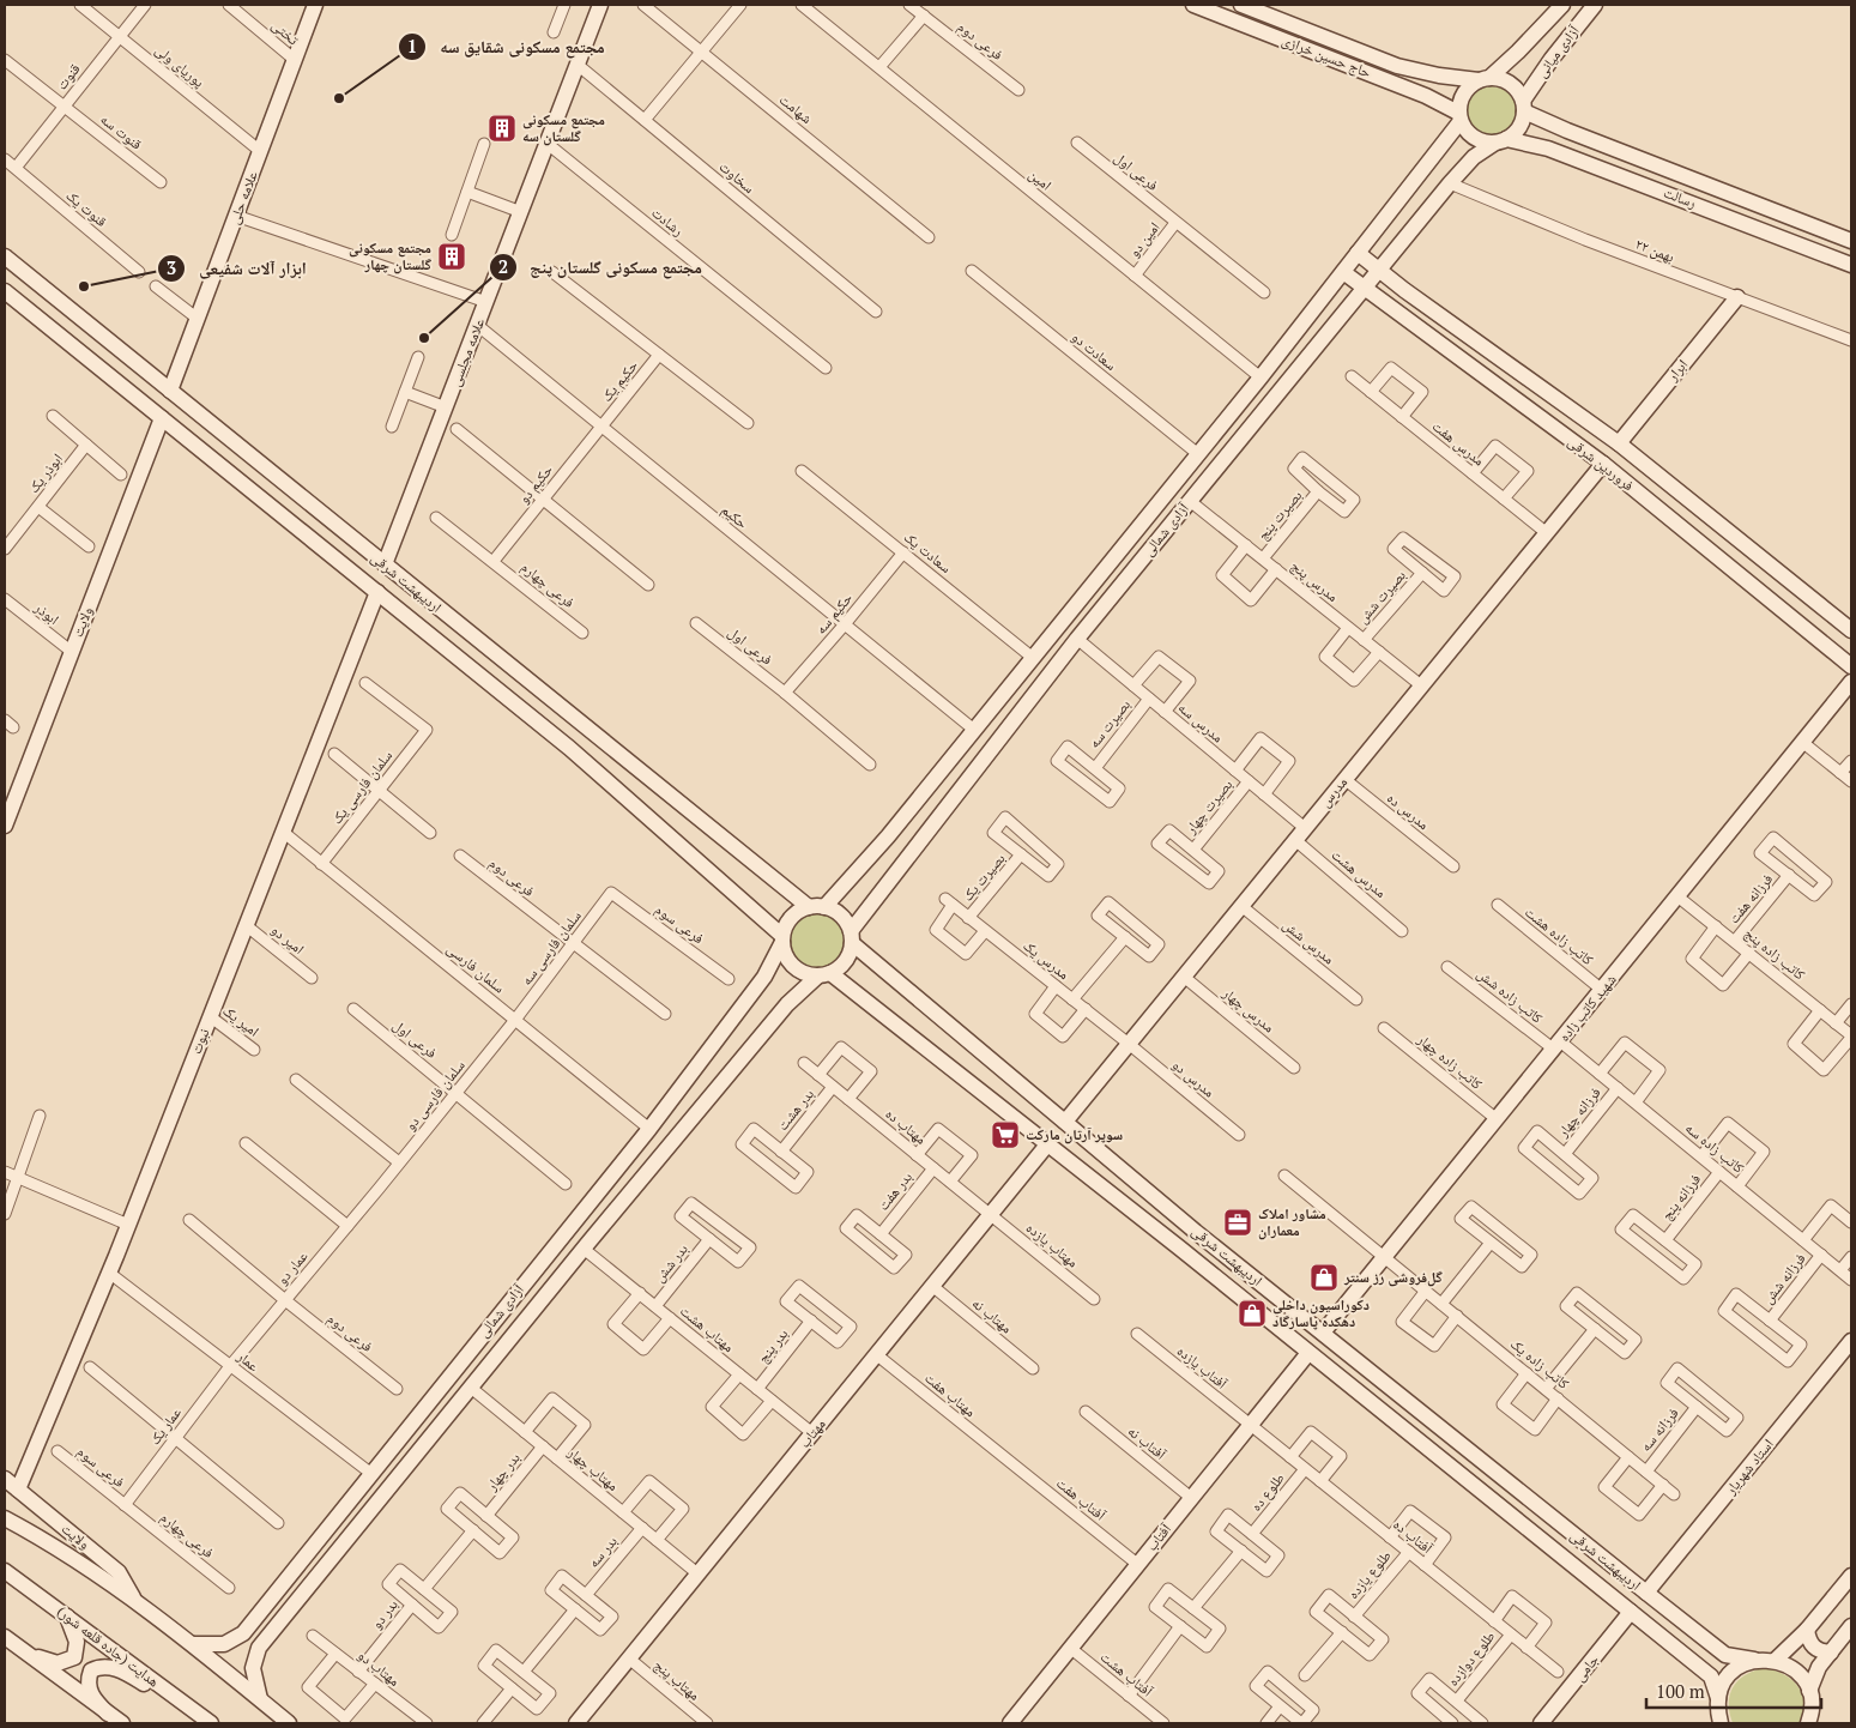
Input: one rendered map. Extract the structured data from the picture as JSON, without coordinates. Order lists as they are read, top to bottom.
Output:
{
  "streets": {
    "main road": [
      "آزادی میانی",
      "حاج حسین خرازی",
      "علامه حلی",
      "رسالت",
      "علامه مجلسی",
      "ابرار",
      "فروردین شرقی",
      "آزادی شمالی",
      "اردیبهشت شرقی",
      "ولایت",
      "مدرس",
      "شهید کاتب زاده",
      "نبوت",
      "مهتاب",
      "استاد شهریار",
      "آفتاب",
      "هدایت (جاده قلعه شور)",
      "جامی"
    ],
    "street": [
      "تختی",
      "فرعی دوم",
      "پوریای ولی",
      "قنوت",
      "شهامت",
      "قنوت سه",
      "فرعی اول",
      "سخاوت",
      "امین",
      "قنوت یک",
      "رشادت",
      "امین دو",
      "۲۲ بهمن",
      "سعادت دو",
      "حکیم یک",
      "مدرس هفت",
      "ابوذر یک",
      "حکیم دو",
      "بصیرت پنج",
      "حکیم",
      "سعادت یک",
      "مدرس پنج",
      "فرعی چهارم",
      "بصیرت شش",
      "ابوذر",
      "حکیم سه",
      "مدرس سه",
      "بصیرت سه",
      "سلمان فارسی یک",
      "بصیرت چهار",
      "مدرس ده",
      "مدرس هشت",
      "بصیرت یک",
      "فرزانه هفت",
      "فرعی سوم",
      "کاتب زاده هشت",
      "امیر دو",
      "مدرس شش",
      "سلمان فارسی سه",
      "کاتب زاده پنج",
      "مدرس یک",
      "سلمان فارسی",
      "کاتب زاده شش",
      "مدرس چهار",
      "امیر یک",
      "کاتب زاده چهار",
      "مدرس دو",
      "سلمان فارسی دو",
      "بدر هشت",
      "فرزانه چهار",
      "مهتاب ده",
      "کاتب زاده سه",
      "بدر هفت",
      "فرزانه پنج",
      "مهتاب یازده",
      "بدر شش",
      "عمار دو",
      "فرزانه شش",
      "مهتاب نه",
      "مهتاب هشت",
      "بدر پنج",
      "عمار",
      "کاتب زاده یک",
      "آفتاب یازده",
      "مهتاب هفت",
      "عمار یک",
      "فرزانه سه",
      "آفتاب نه",
      "مهتاب چهار",
      "بدر چهار",
      "طلوع ده",
      "آفتاب هفت",
      "آفتاب ده",
      "بدر سه",
      "طلوع یازده",
      "بدر دو",
      "طلوع دوازده",
      "مهتاب دو",
      "آفتاب هشت",
      "مهتاب پنج"
    ]
  },
  "crossings": [
    ["تختی", "علامه حلی"],
    ["فرعی دوم", "سلمان فارسی سه"],
    ["فرعی دوم", "عمار دو"],
    ["آزادی میانی", "حاج حسین خرازی"],
    ["آزادی میانی", "رسالت"],
    ["آزادی میانی", "آزادی شمالی"],
    ["حاج حسین خرازی", "رسالت"],
    ["حاج حسین خرازی", "آزادی شمالی"],
    ["پوریای ولی", "قنوت"],
    ["پوریای ولی", "علامه حلی"],
    ["قنوت", "قنوت سه"],
    ["قنوت", "قنوت یک"],
    ["فرعی اول", "امین دو"],
    ["فرعی اول", "حکیم سه"],
    ["فرعی اول", "سلمان فارسی دو"],
    ["سخاوت", "علامه مجلسی"],
    ["امین", "امین دو"],
    ["امین", "آزادی شمالی"],
    ["علامه حلی", "اردیبهشت شرقی"],
    ["رسالت", "آزادی شمالی"],
    ["رشادت", "علامه مجلسی"],
    ["۲۲ بهمن", "ابرار"],
    ["۲۲ بهمن", "آزادی شمالی"],
    ["سعادت دو", "آزادی شمالی"],
    ["علامه مجلسی", "حکیم"],
    ["علامه مجلسی", "اردیبهشت شرقی"],
    ["ابرار", "فروردین شرقی"],
    ["حکیم یک", "حکیم دو"],
    ["حکیم یک", "حکیم"],
    ["مدرس هفت", "مدرس"],
    ["فروردین شرقی", "آزادی شمالی"],
    ["فروردین شرقی", "مدرس"],
    ["حکیم دو", "حکیم"],
    ["حکیم دو", "فرعی چهارم"],
    ["بصیرت پنج", "مدرس پنج"],
    ["حکیم", "آزادی شمالی"],
    ["حکیم", "حکیم سه"],
    ["آزادی شمالی", "سعادت یک"],
    ["آزادی شمالی", "مدرس پنج"],
    ["آزادی شمالی", "اردیبهشت شرقی"],
    ["آزادی شمالی", "مدرس سه"],
    ["آزادی شمالی", "سلمان فارسی"],
    ["آزادی شمالی", "مهتاب هشت"],
    ["آزادی شمالی", "عمار"],
    ["آزادی شمالی", "مهتاب چهار"],
    ["سعادت یک", "حکیم سه"],
    ["مدرس پنج", "بصیرت شش"],
    ["مدرس پنج", "مدرس"],
    ["اردیبهشت شرقی", "ولایت"],
    ["اردیبهشت شرقی", "مدرس"],
    ["اردیبهشت شرقی", "شهید کاتب زاده"],
    ["اردیبهشت شرقی", "نبوت"],
    ["اردیبهشت شرقی", "مهتاب"],
    ["اردیبهشت شرقی", "استاد شهریار"],
    ["اردیبهشت شرقی", "آفتاب"],
    ["اردیبهشت شرقی", "جامی"],
    ["فرعی چهارم", "فرعی سوم"],
    ["فرعی چهارم", "عمار یک"],
    ["ابوذر", "ولایت"],
    ["ولایت", "نبوت"],
    ["مدرس سه", "بصیرت سه"],
    ["مدرس سه", "مدرس"],
    ["مدرس سه", "بصیرت چهار"],
    ["مدرس سه", "مدرس هشت"],
    ["سلمان فارسی یک", "سلمان فارسی"],
    ["مدرس", "مدرس ده"],
    ["مدرس", "مدرس هشت"],
    ["مدرس", "مدرس شش"],
    ["مدرس", "مدرس یک"],
    ["مدرس", "مدرس چهار"],
    ["مدرس", "مدرس دو"],
    ["بصیرت یک", "مدرس یک"],
    ["فرزانه هفت", "کاتب زاده پنج"],
    ["فرعی سوم", "سلمان فارسی سه"],
    ["فرعی سوم", "عمار یک"],
    ["کاتب زاده هشت", "شهید کاتب زاده"],
    ["امیر دو", "نبوت"],
    ["سلمان فارسی سه", "سلمان فارسی"],
    ["سلمان فارسی سه", "سلمان فارسی دو"],
    ["کاتب زاده پنج", "شهید کاتب زاده"],
    ["مدرس یک", "مدرس دو"],
    ["سلمان فارسی", "نبوت"],
    ["سلمان فارسی", "سلمان فارسی دو"],
    ["کاتب زاده شش", "شهید کاتب زاده"],
    ["کاتب زاده شش", "کاتب زاده سه"],
    ["شهید کاتب زاده", "کاتب زاده چهار"],
    ["شهید کاتب زاده", "کاتب زاده سه"],
    ["شهید کاتب زاده", "کاتب زاده یک"],
    ["امیر یک", "نبوت"],
    ["نبوت", "عمار"],
    ["سلمان فارسی دو", "عمار دو"],
    ["بدر هشت", "مهتاب ده"],
    ["فرزانه چهار", "کاتب زاده سه"],
    ["مهتاب ده", "بدر هفت"],
    ["مهتاب ده", "مهتاب یازده"],
    ["مهتاب ده", "مهتاب"],
    ["کاتب زاده سه", "فرزانه پنج"],
    ["کاتب زاده سه", "فرزانه شش"],
    ["مهتاب یازده", "مهتاب"],
    ["بدر شش", "مهتاب هشت"],
    ["عمار دو", "عمار"],
    ["عمار دو", "عمار یک"],
    ["مهتاب نه", "مهتاب"],
    ["مهتاب هشت", "بدر پنج"],
    ["مهتاب هشت", "مهتاب"],
    ["عمار", "عمار یک"],
    ["کاتب زاده یک", "فرزانه سه"],
    ["آفتاب یازده", "آفتاب ده"],
    ["آفتاب یازده", "آفتاب"],
    ["مهتاب هفت", "مهتاب"],
    ["مهتاب هفت", "آفتاب هفت"],
    ["مهتاب", "مهتاب چهار"],
    ["مهتاب", "مهتاب پنج"],
    ["آفتاب نه", "آفتاب"],
    ["مهتاب چهار", "بدر چهار"],
    ["مهتاب چهار", "بدر سه"],
    ["طلوع ده", "آفتاب ده"],
    ["آفتاب هفت", "آفتاب"],
    ["آفتاب ده", "آفتاب"],
    ["آفتاب ده", "طلوع یازده"],
    ["آفتاب ده", "طلوع دوازده"],
    ["آفتاب", "آفتاب هشت"],
    ["بدر دو", "مهتاب دو"]
  ],
  "places": {
    "other": ["مجتمع مسکونی شقایق سه", "ابزار آلات شفیعی", "مجتمع مسکونی گلستان پنج"],
    "building": ["مجتمع مسکونی گلستان سه", "مجتمع مسکونی گلستان چهار"],
    "supermarket": ["سوپر آرتان مارکت"],
    "office": ["مشاور املاک معماران"],
    "shop": ["گل‌فروشی رز سنتر", "دکوراسیون داخلی دهکده پاسارگاد"]
  },
  "scale_bar": "100 m"
}
